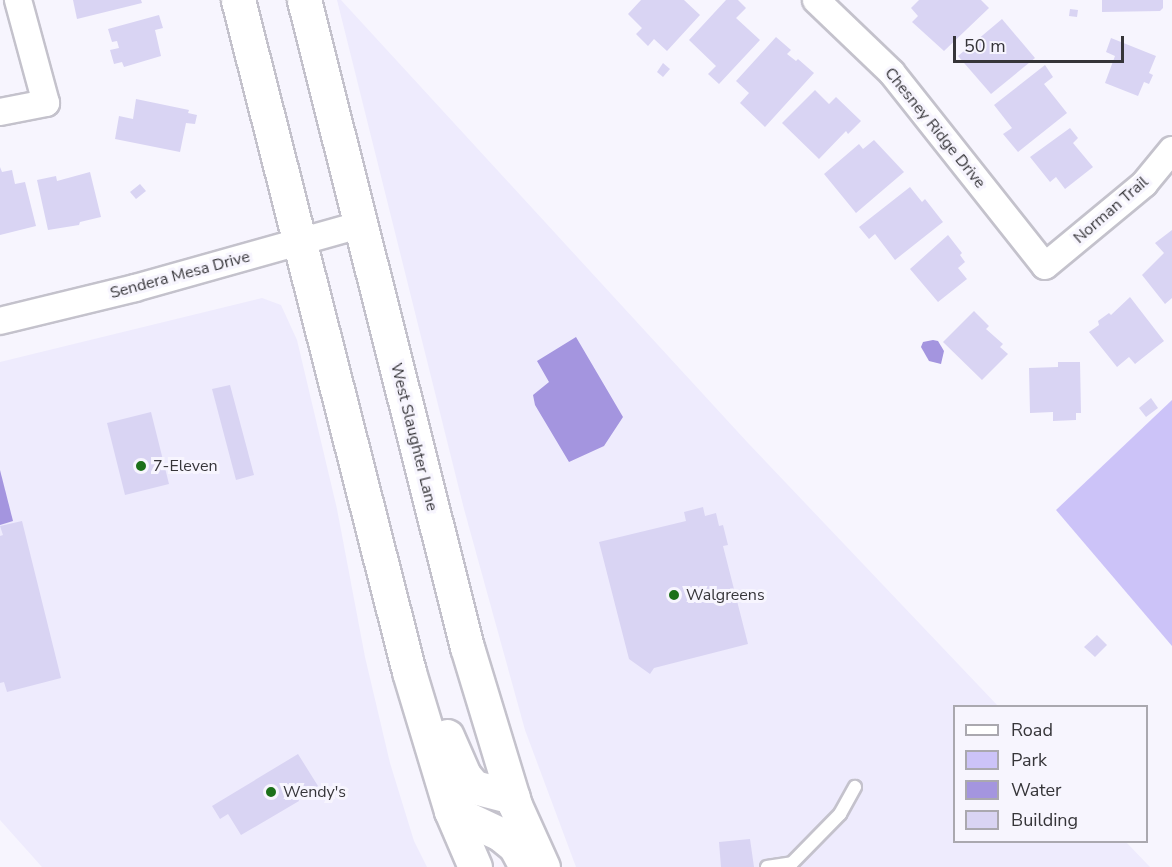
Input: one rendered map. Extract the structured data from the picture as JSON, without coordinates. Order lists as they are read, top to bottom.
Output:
{
  "streets": {
    "main road": ["West Slaughter Lane"],
    "street": ["Chesney Ridge Drive", "Norman Trail", "Sendera Mesa Drive"]
  },
  "crossings": [
    ["Chesney Ridge Drive", "Norman Trail"],
    ["Sendera Mesa Drive", "West Slaughter Lane"]
  ],
  "places": ["7-Eleven", "Walgreens", "Wendy's"],
  "legend": [
    "Road",
    "Park",
    "Water",
    "Building"
  ],
  "scale_bar": "50 m"
}
